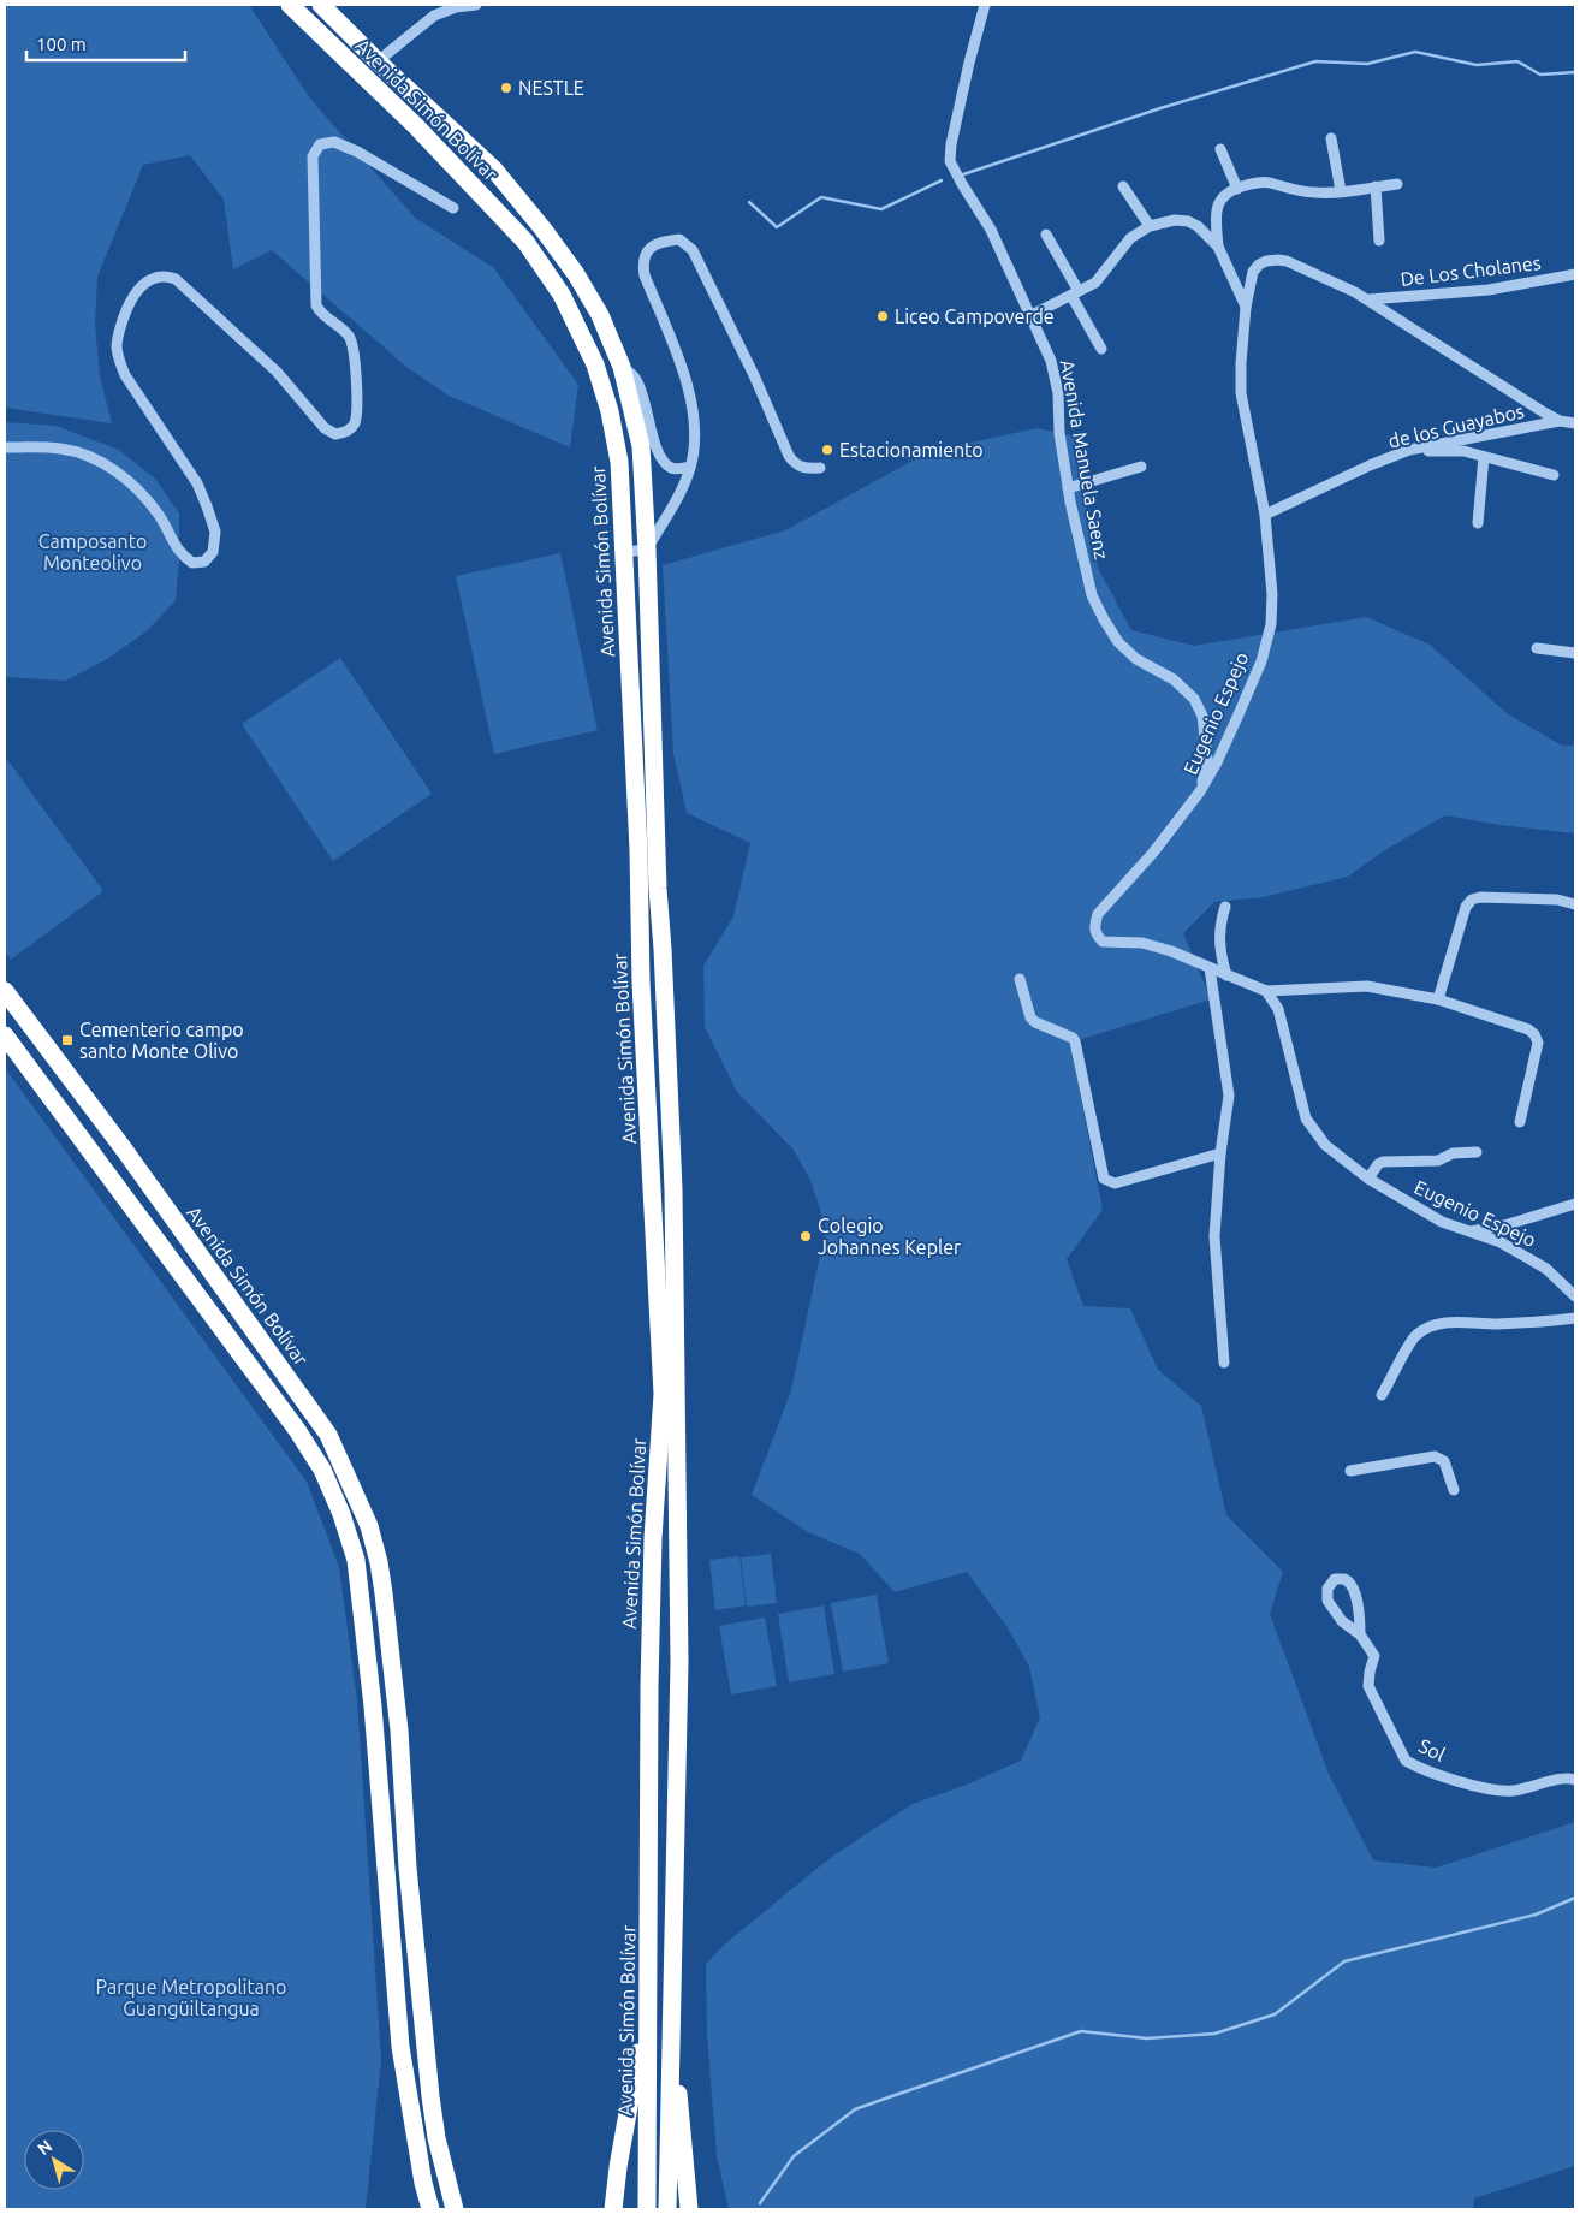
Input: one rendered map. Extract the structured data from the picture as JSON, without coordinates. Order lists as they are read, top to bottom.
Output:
{
  "streets": {
    "highway": ["Avenida Simón Bolívar"],
    "street": [
      "De Los Cholanes",
      "de los Guayabos",
      "Avenida Manuela Saenz",
      "Eugenio Espejo",
      "Sol"
    ]
  },
  "crossings": [
    ["De Los Cholanes", "Eugenio Espejo"],
    ["de los Guayabos", "Eugenio Espejo"],
    ["Avenida Manuela Saenz", "Eugenio Espejo"]
  ],
  "parks": ["Camposanto Monteolivo", "Parque Metropolitano Guangüiltangua"],
  "places": {
    "other": [
      "NESTLE",
      "Liceo Campoverde",
      "Estacionamiento",
      "Colegio Johannes Kepler"
    ],
    "transit": ["Cementerio campo santo Monte Olivo"]
  },
  "scale_bar": "100 m",
  "north": "top left"
}
